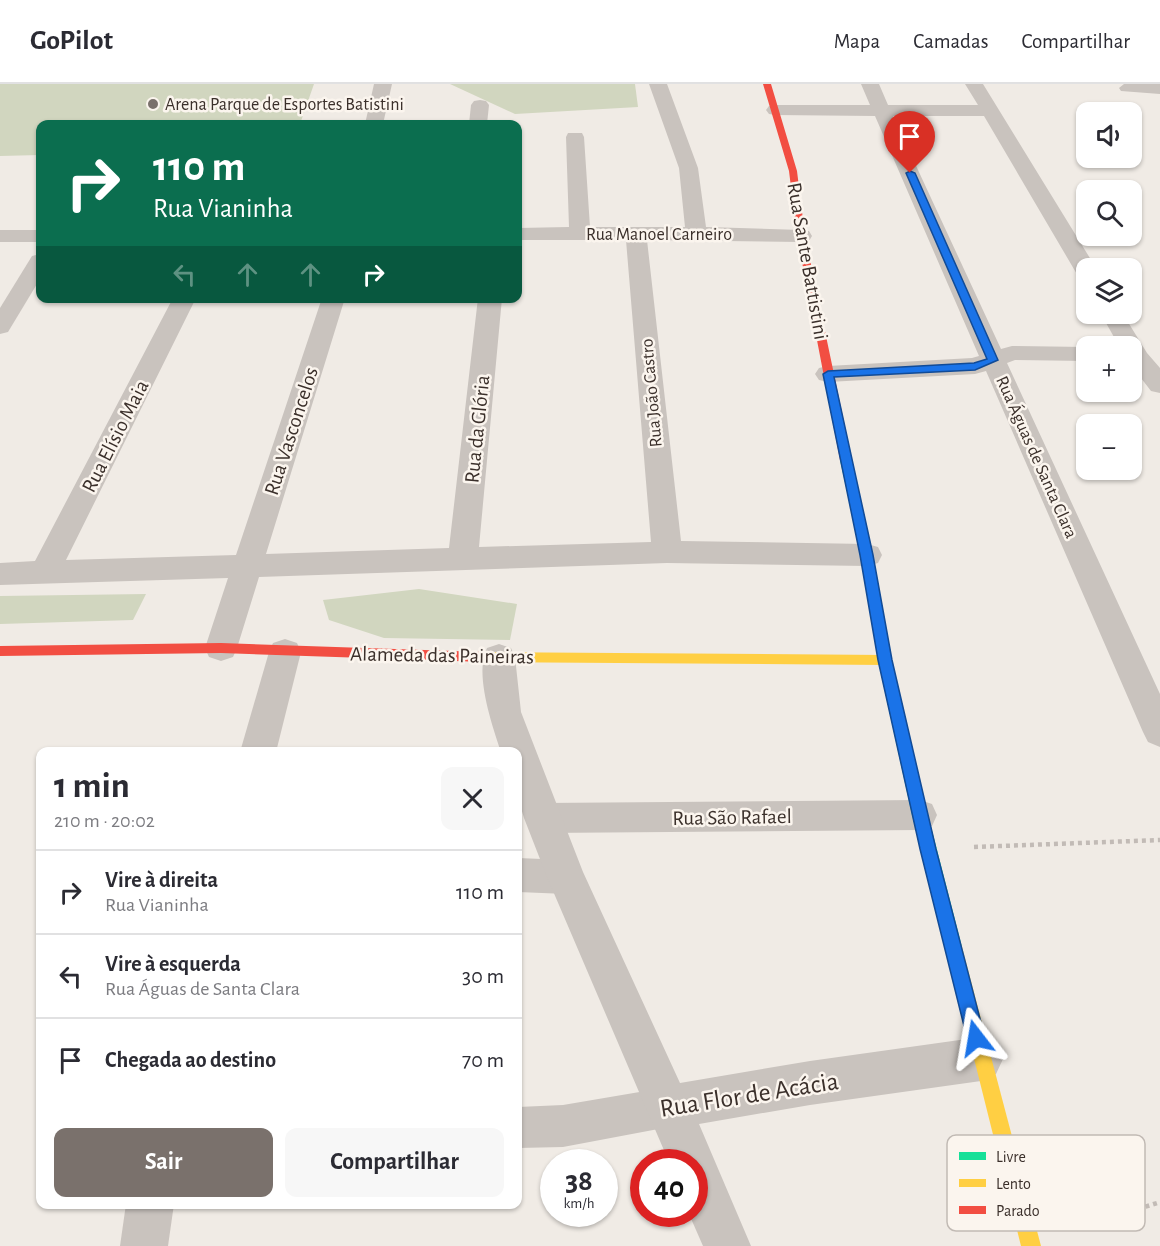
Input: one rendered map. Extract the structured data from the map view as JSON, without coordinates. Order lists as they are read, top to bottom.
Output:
{
  "streets": {
    "street": [
      "Rua Manoel Carneiro",
      "Rua Sante Battistini",
      "Rua João Castro",
      "Rua da Glória",
      "Rua Vasconcelos",
      "Rua Elísio Maia",
      "Rua Águas de Santa Clara",
      "Alameda das Paineiras",
      "Rua Flor de Acácia"
    ],
    "lane": ["Rua São Rafael"]
  },
  "crossings": [
    ["Rua Manoel Carneiro", "Rua Sante Battistini"],
    ["Rua Manoel Carneiro", "Rua João Castro"],
    ["Rua Sante Battistini", "Alameda das Paineiras"],
    ["Rua Sante Battistini", "Rua São Rafael"],
    ["Rua Sante Battistini", "Rua Flor de Acácia"],
    ["Rua Vasconcelos", "Alameda das Paineiras"]
  ],
  "places": ["Arena Parque de Esportes Batistini"],
  "legend": ["Livre", "Lento", "Parado"],
  "page": {
    "header": "GoPilot",
    "nav": ["Mapa", "Camadas", "Compartilhar"],
    "map_buttons": ["+", "−"],
    "turn": ["110 m", "Rua Vianinha"],
    "heading": ["1 min", "210 m · 20:02"],
    "list": [
      {
        "name": "Vire à direita",
        "note": "Rua Vianinha",
        "value": "110 m"
      },
      {
        "name": "Vire à esquerda",
        "note": "Rua Águas de Santa Clara",
        "value": "30 m"
      },
      {
        "name": "Chegada ao destino",
        "value": "70 m"
      }
    ],
    "buttons": ["Sair", "Compartilhar"],
    "speed": "38 km/h",
    "limit": "40"
  }
}
